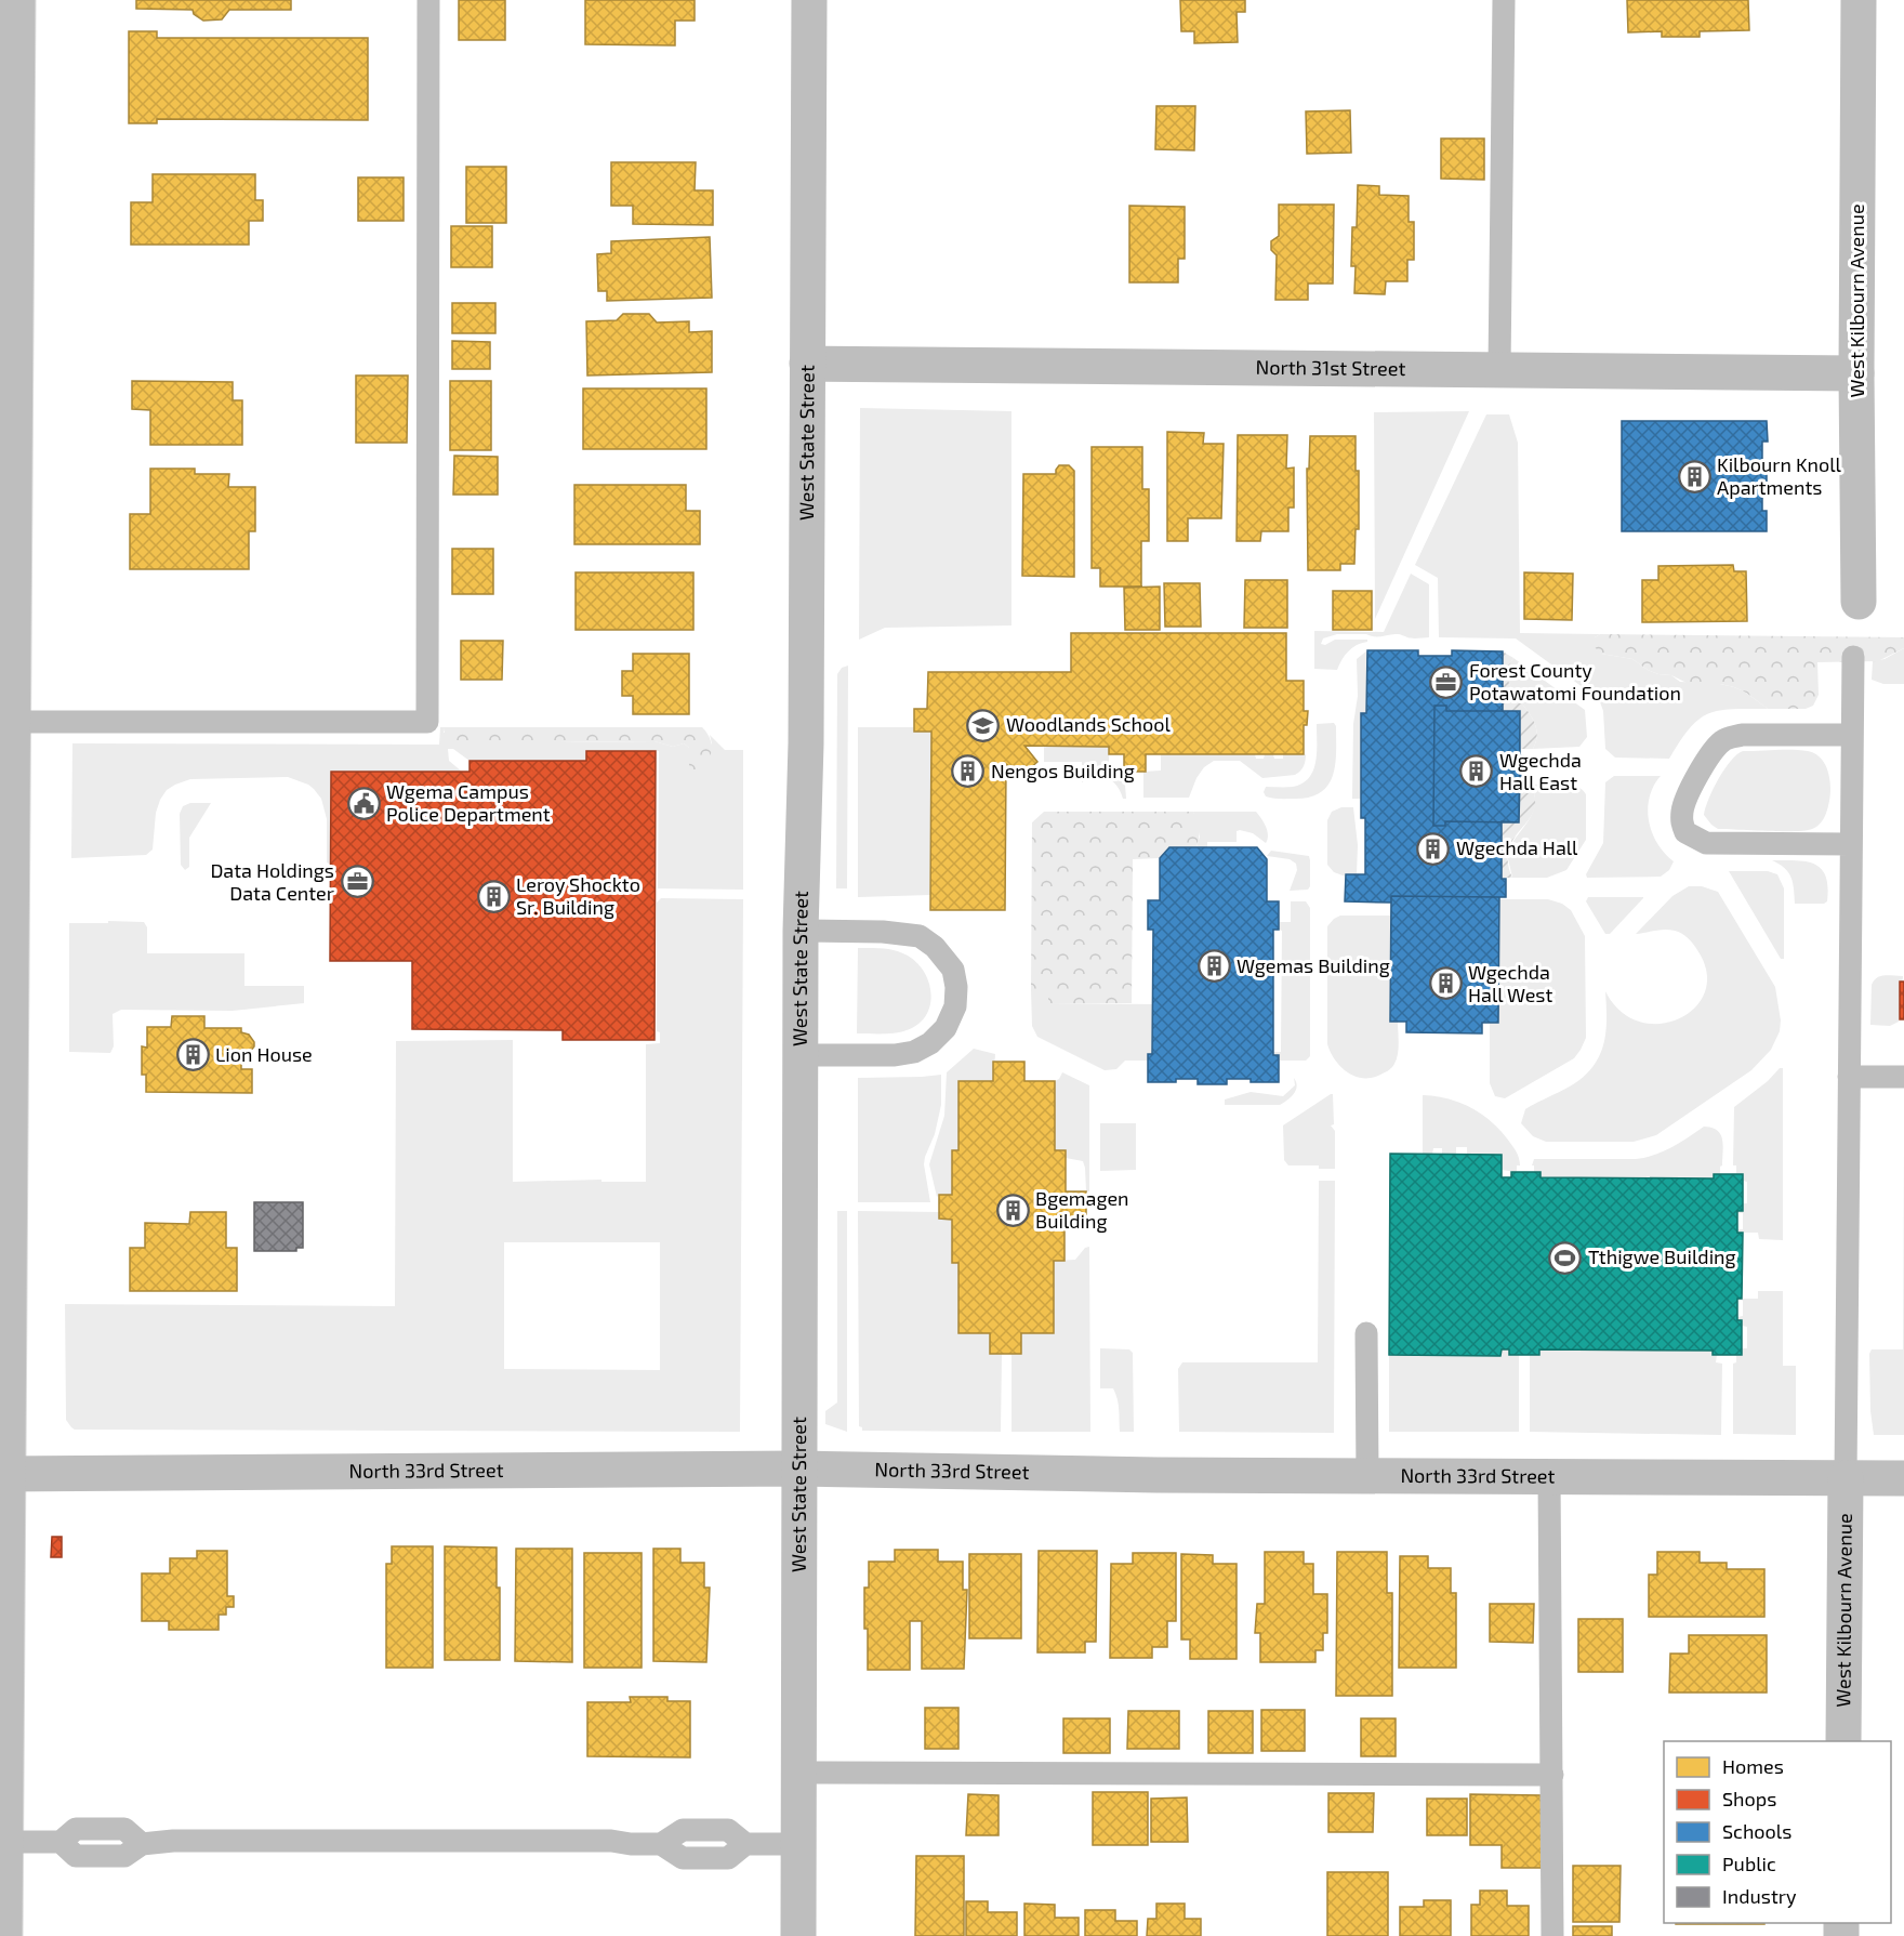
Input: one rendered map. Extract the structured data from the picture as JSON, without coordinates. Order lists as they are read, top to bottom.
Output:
{
  "streets": {
    "street": [
      "West Kilbourn Avenue",
      "North 31st Street",
      "West State Street",
      "North 33rd Street"
    ]
  },
  "crossings": [
    ["West Kilbourn Avenue", "North 31st Street"],
    ["West Kilbourn Avenue", "North 33rd Street"],
    ["North 31st Street", "West State Street"],
    ["West State Street", "North 33rd Street"]
  ],
  "places": {
    "building": [
      "Kilbourn Knoll Apartments",
      "Nengos Building",
      "Wgechda Hall East",
      "Wgechda Hall",
      "Leroy Shockto Sr. Building",
      "Wgemas Building",
      "Wgechda Hall West",
      "Lion House",
      "Bgemagen Building"
    ],
    "office": ["Forest County Potawatomi Foundation", "Data Holdings Data Center"],
    "school or university": ["Woodlands School"],
    "public building": ["Wgema Campus Police Department"],
    "sports": ["Tthigwe Building"]
  },
  "legend": [
    "Homes",
    "Shops",
    "Schools",
    "Public",
    "Industry"
  ]
}
